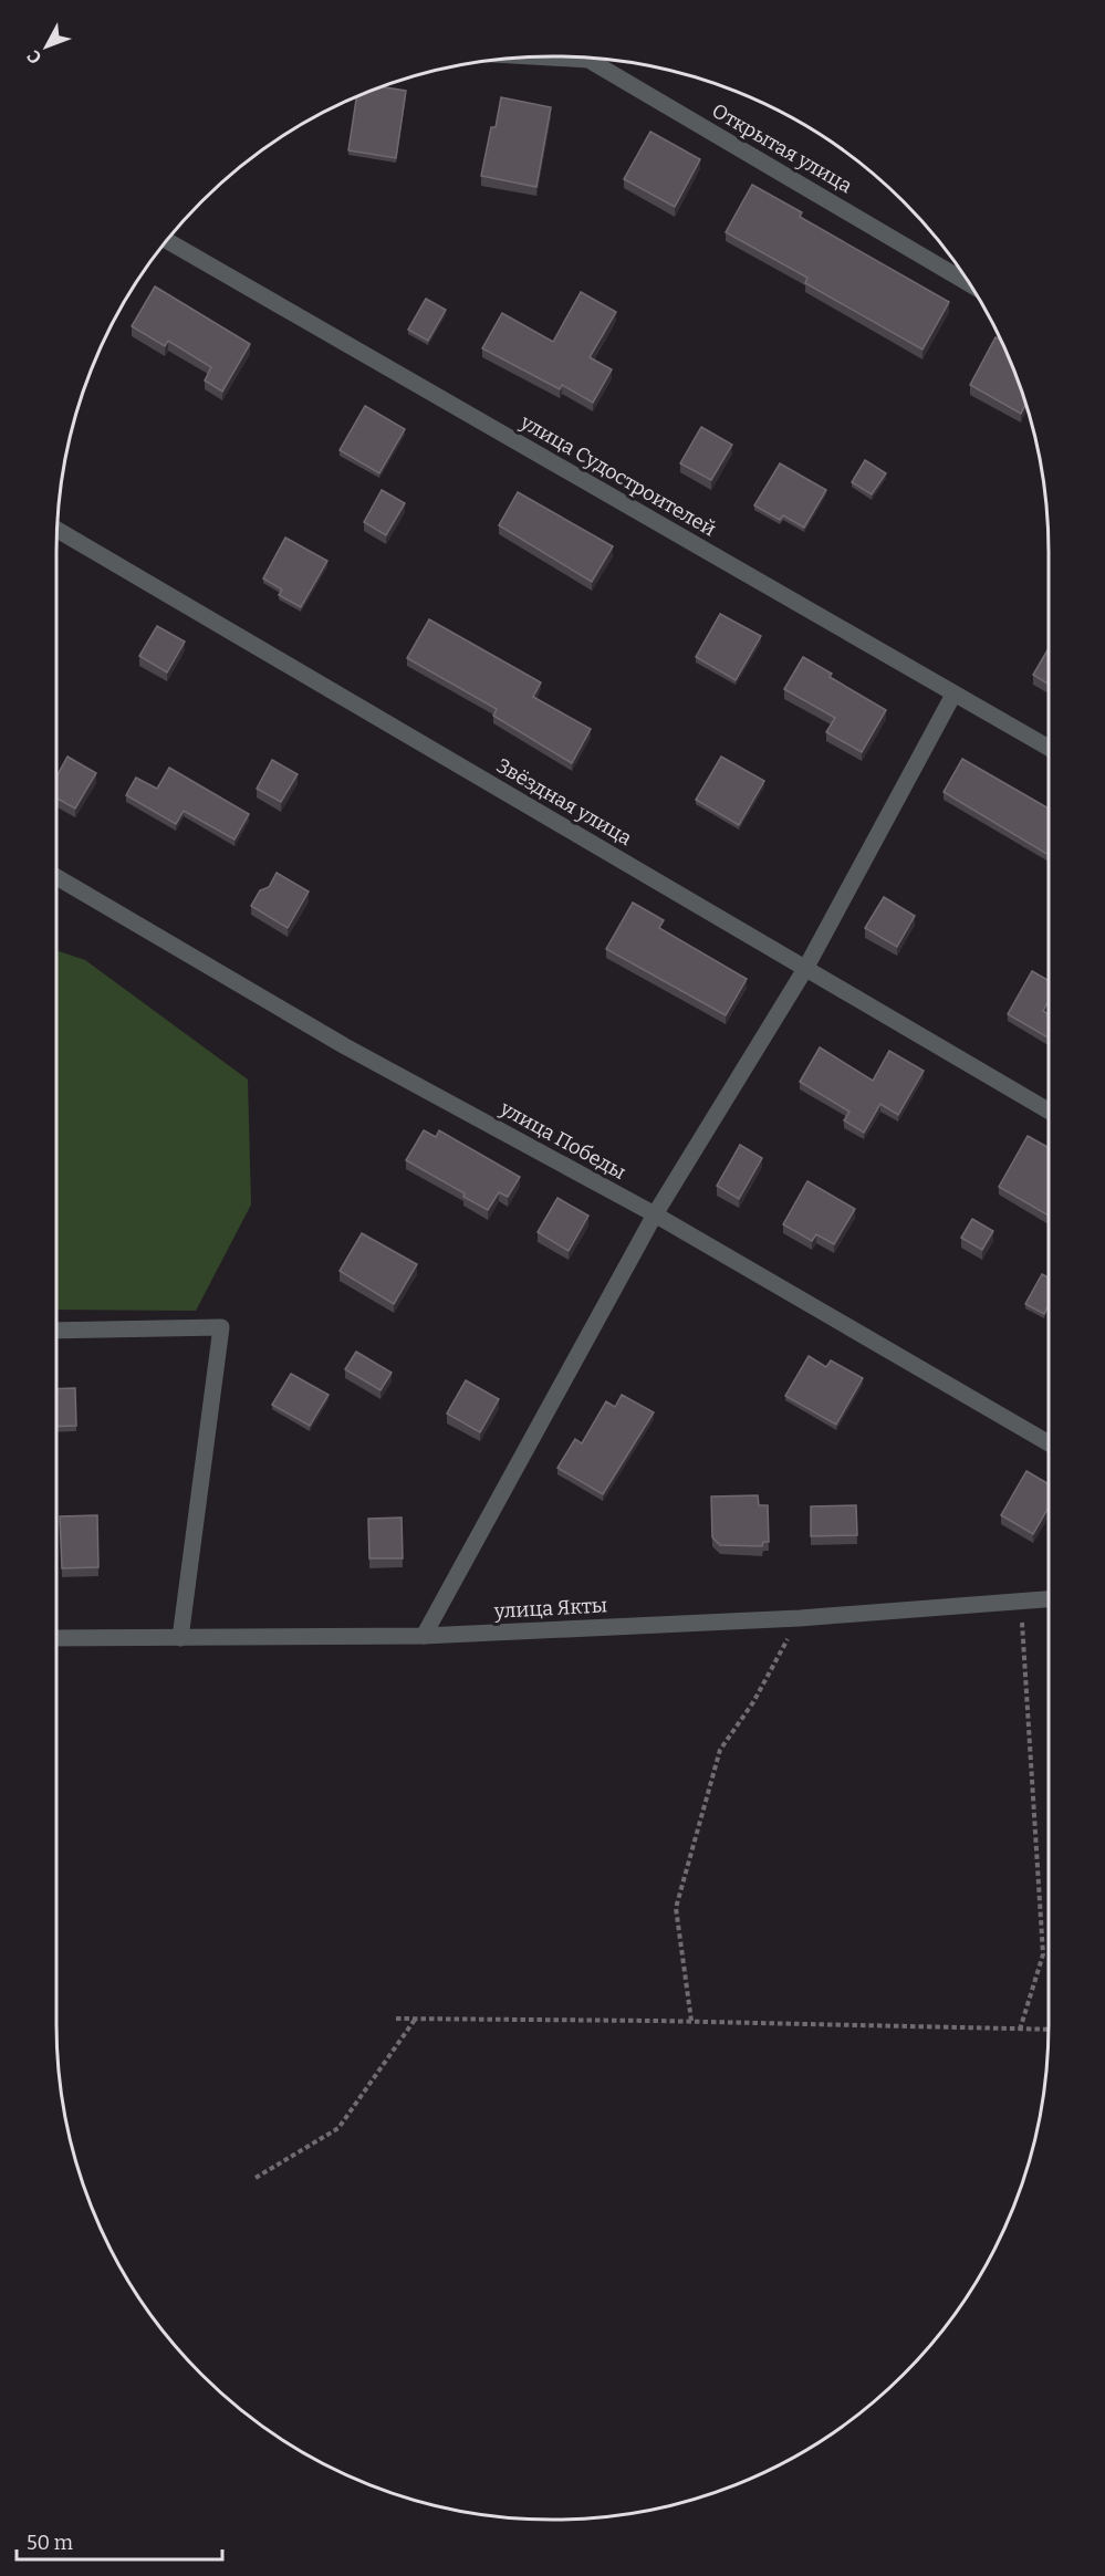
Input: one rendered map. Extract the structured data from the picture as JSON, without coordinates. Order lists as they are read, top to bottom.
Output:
{
  "streets": {
    "street": [
      "Открытая улица",
      "улица Судостроителей",
      "Звёздная улица",
      "улица Победы",
      "улица Якты"
    ]
  },
  "scale_bar": "50 m",
  "north": "bottom left"
}
